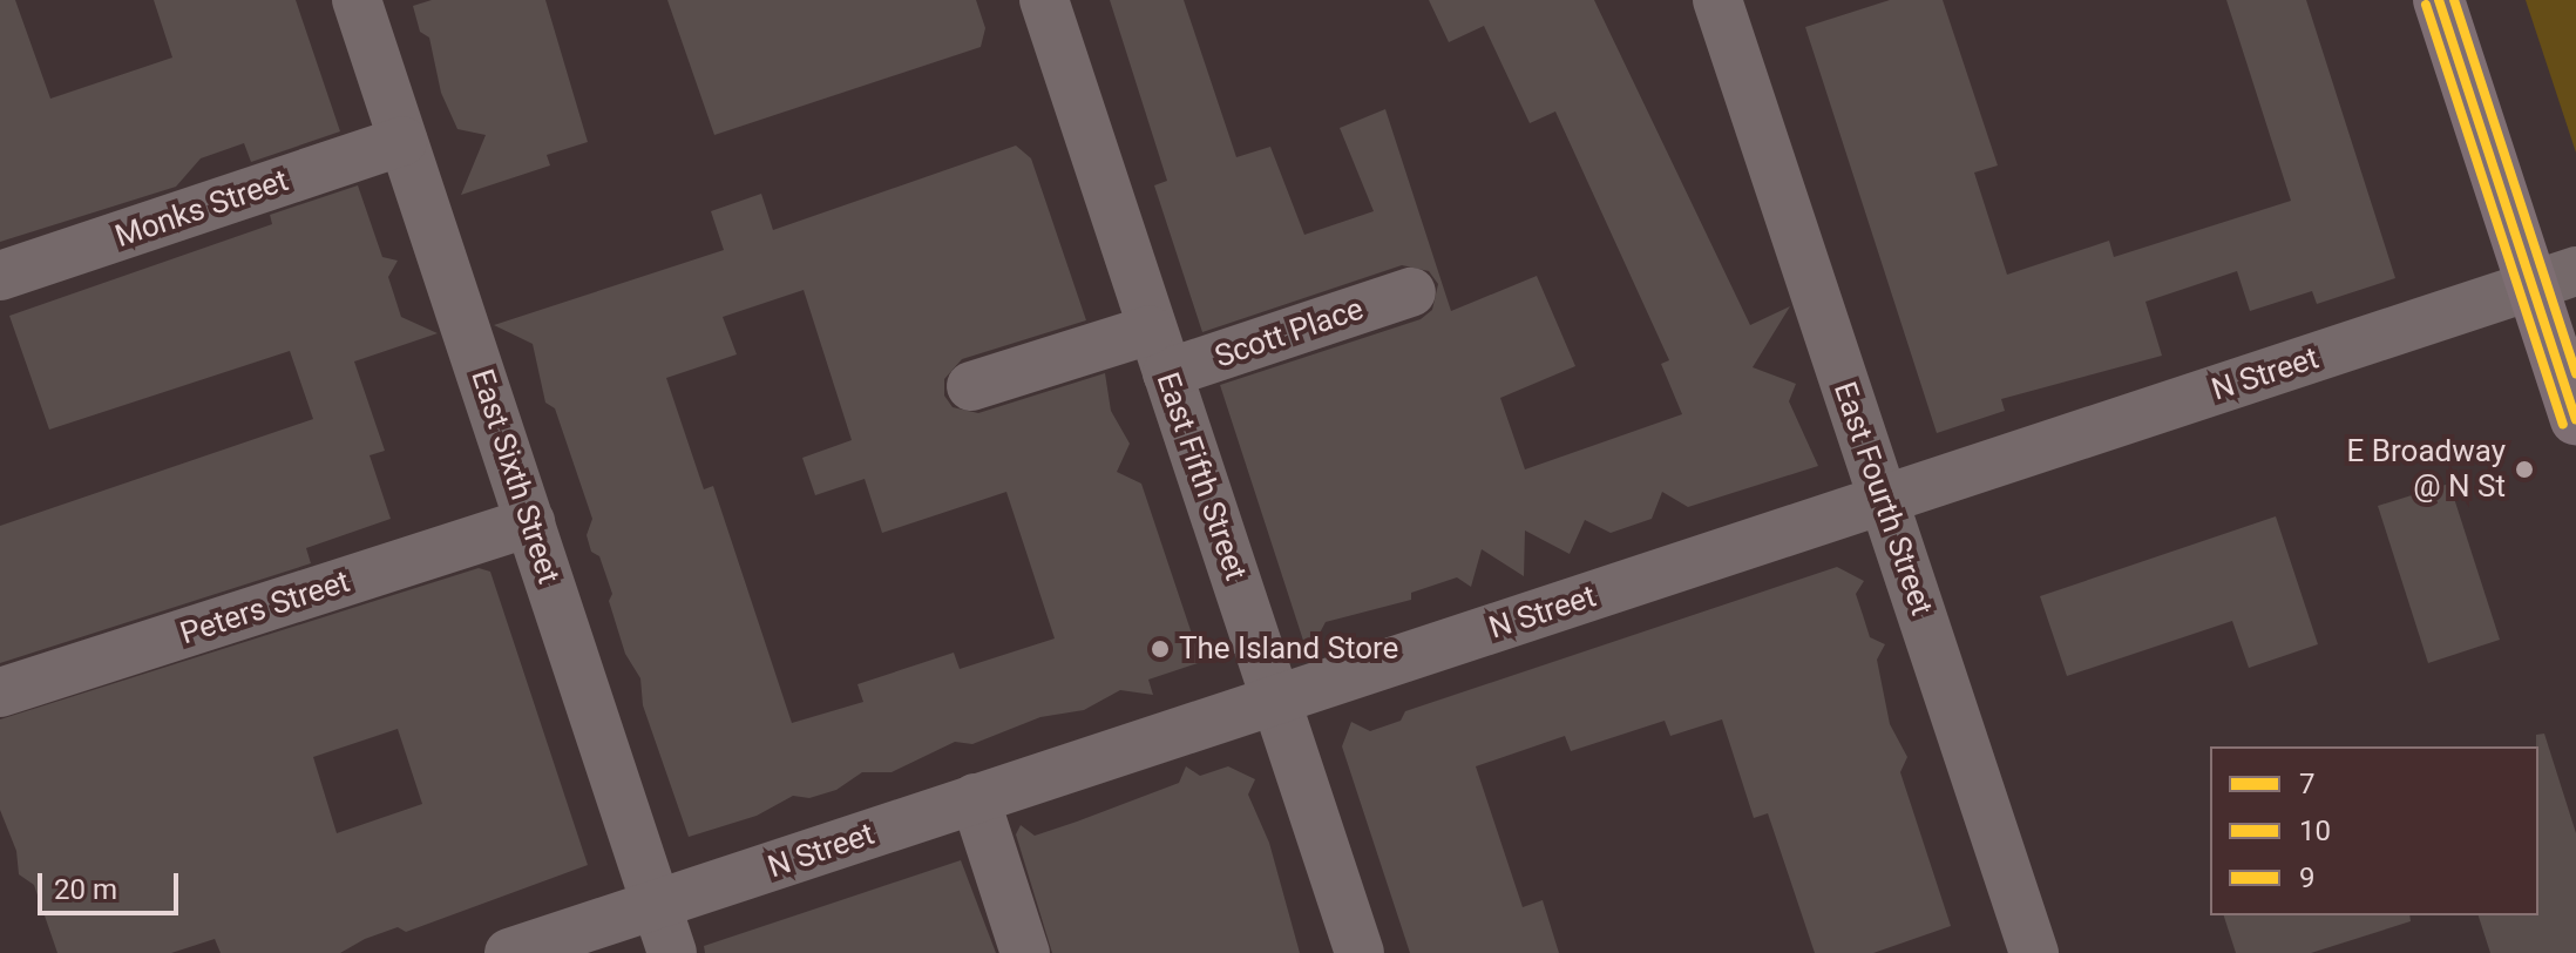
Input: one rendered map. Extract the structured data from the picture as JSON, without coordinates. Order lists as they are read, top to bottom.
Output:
{
  "streets": {
    "street": [
      "Monks Street",
      "Scott Place",
      "N Street",
      "East Sixth Street",
      "East Fifth Street",
      "East Fourth Street",
      "Peters Street"
    ]
  },
  "crossings": [
    ["Monks Street", "East Sixth Street"],
    ["Scott Place", "East Fifth Street"],
    ["N Street", "East Sixth Street"],
    ["N Street", "East Fifth Street"],
    ["N Street", "East Fourth Street"],
    ["East Sixth Street", "Peters Street"]
  ],
  "places": ["E Broadway @ N St", "The Island Store"],
  "lines": ["transit line 7", "transit line 9", "transit line 10"],
  "legend": ["7", "10", "9"],
  "scale_bar": "20 m"
}
